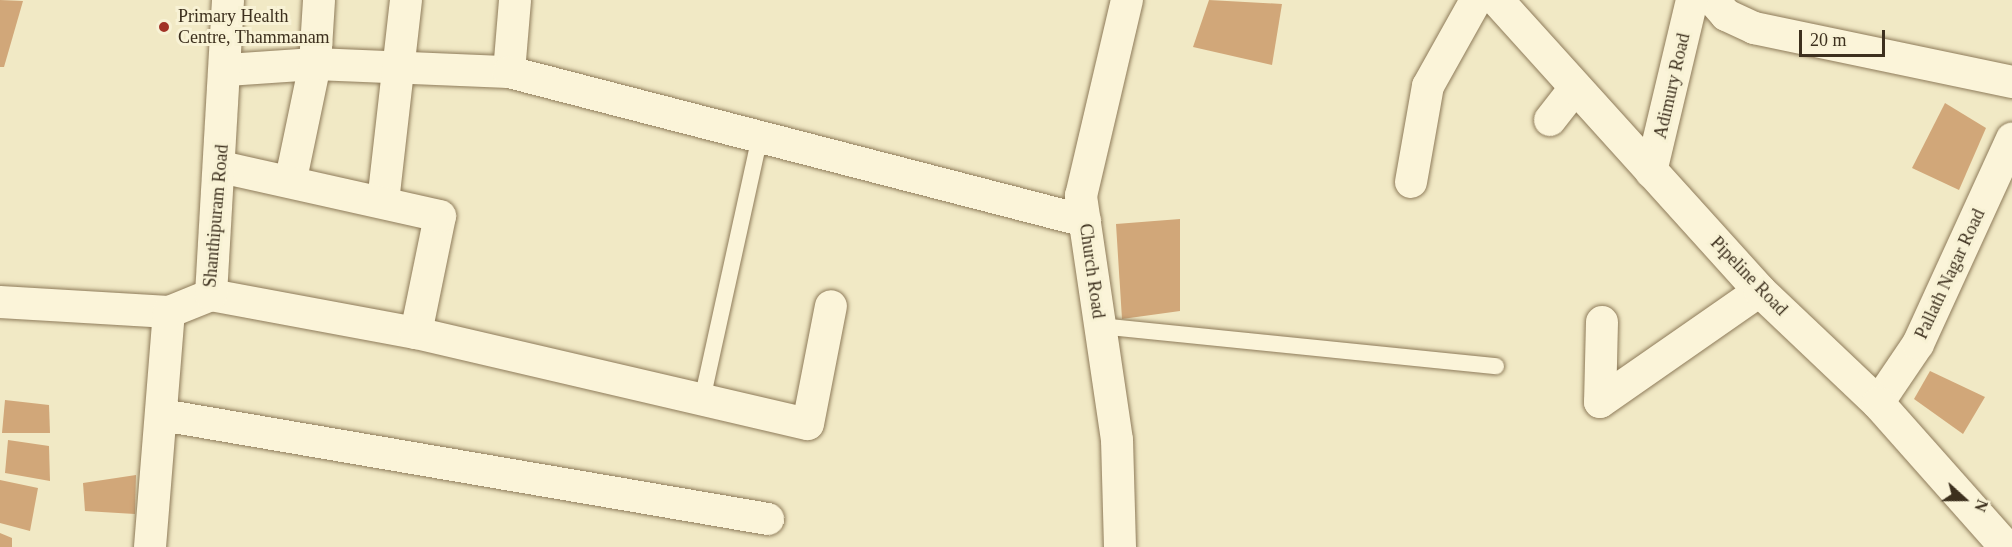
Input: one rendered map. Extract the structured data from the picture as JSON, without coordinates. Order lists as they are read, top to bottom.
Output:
{
  "streets": {
    "street": [
      "Adimury Road",
      "Shanthipuram Road",
      "Church Road",
      "Pallath Nagar Road",
      "Pipeline Road"
    ]
  },
  "crossings": [
    ["Adimury Road", "Pipeline Road"],
    ["Pallath Nagar Road", "Pipeline Road"]
  ],
  "places": ["Primary Health Centre, Thammanam"],
  "scale_bar": "20 m",
  "north": "right"
}
